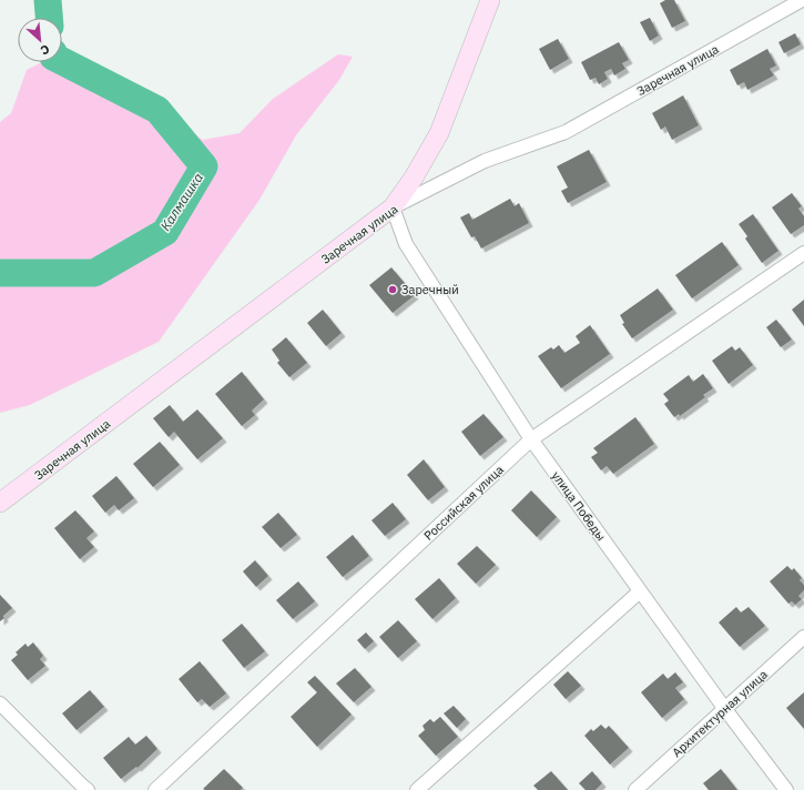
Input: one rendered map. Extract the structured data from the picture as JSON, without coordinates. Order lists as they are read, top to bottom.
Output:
{
  "streets": {
    "street": [
      "Заречная улица",
      "Российская улица",
      "улица Победы",
      "Архитектурная улица"
    ]
  },
  "crossings": [
    ["Заречная улица", "улица Победы"],
    ["Российская улица", "улица Победы"],
    ["улица Победы", "Архитектурная улица"]
  ],
  "water": ["Калмашка"],
  "places": ["Заречный"],
  "north": "bottom right"
}
